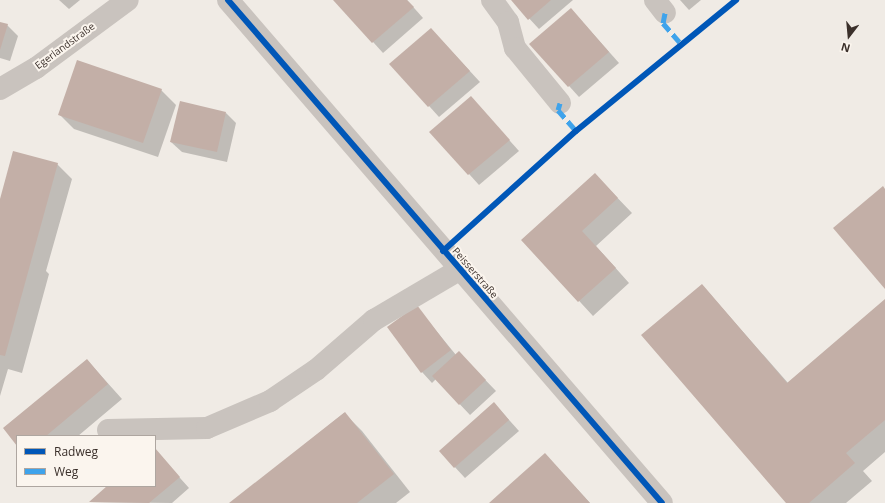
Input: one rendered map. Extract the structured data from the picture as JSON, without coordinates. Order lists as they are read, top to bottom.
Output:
{
  "streets": {
    "street": ["Egerlandstraße", "Peisserstraße"]
  },
  "legend": ["Radweg", "Weg"],
  "north": "bottom"
}
